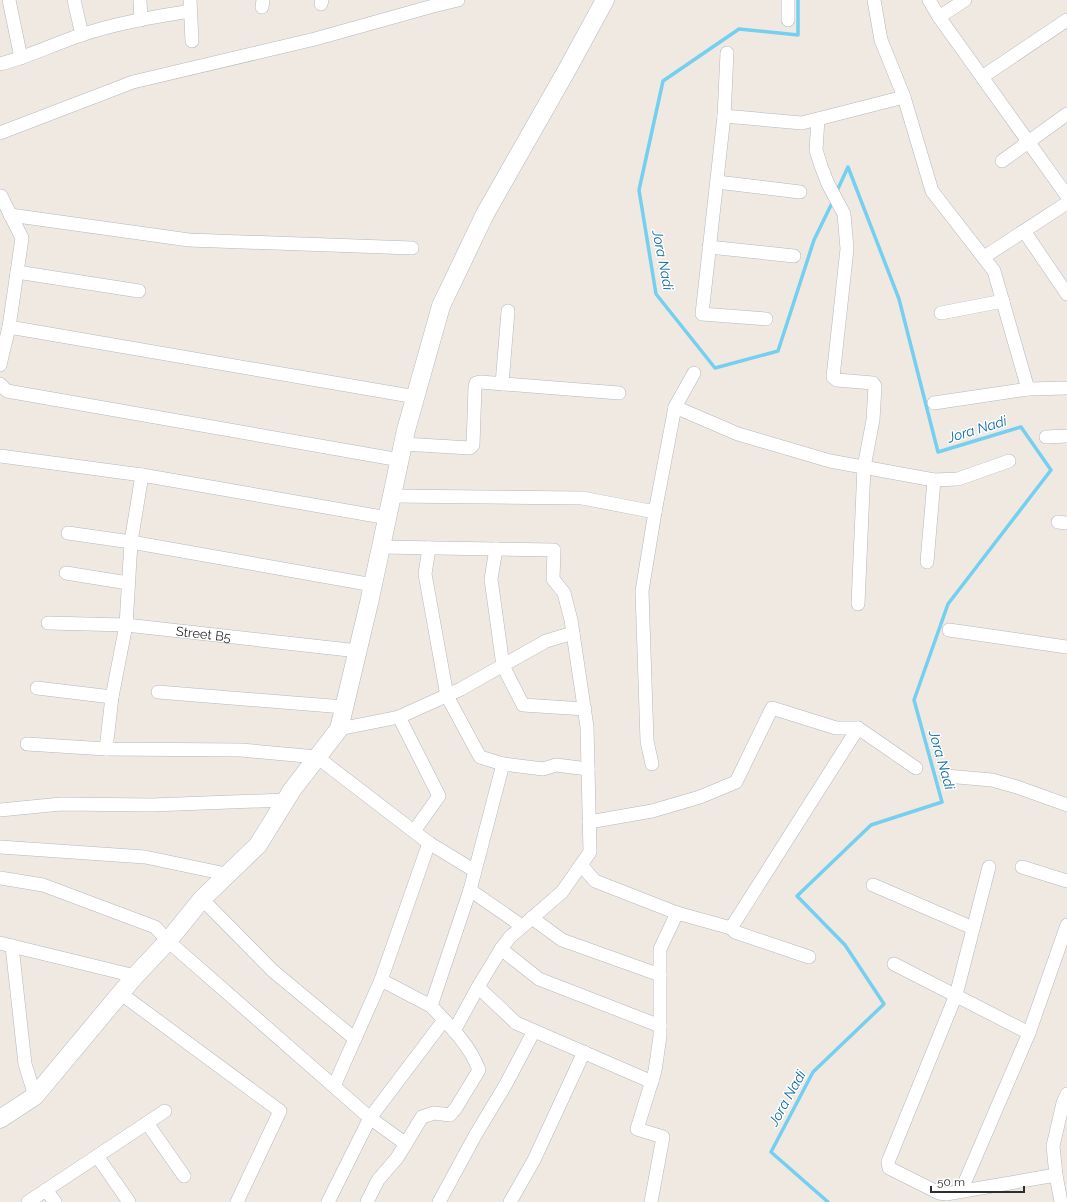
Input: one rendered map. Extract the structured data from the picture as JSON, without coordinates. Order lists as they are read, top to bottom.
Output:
{
  "streets": {
    "street": ["Street B5"]
  },
  "water": ["Jora Nadi"],
  "scale_bar": "50 m"
}
